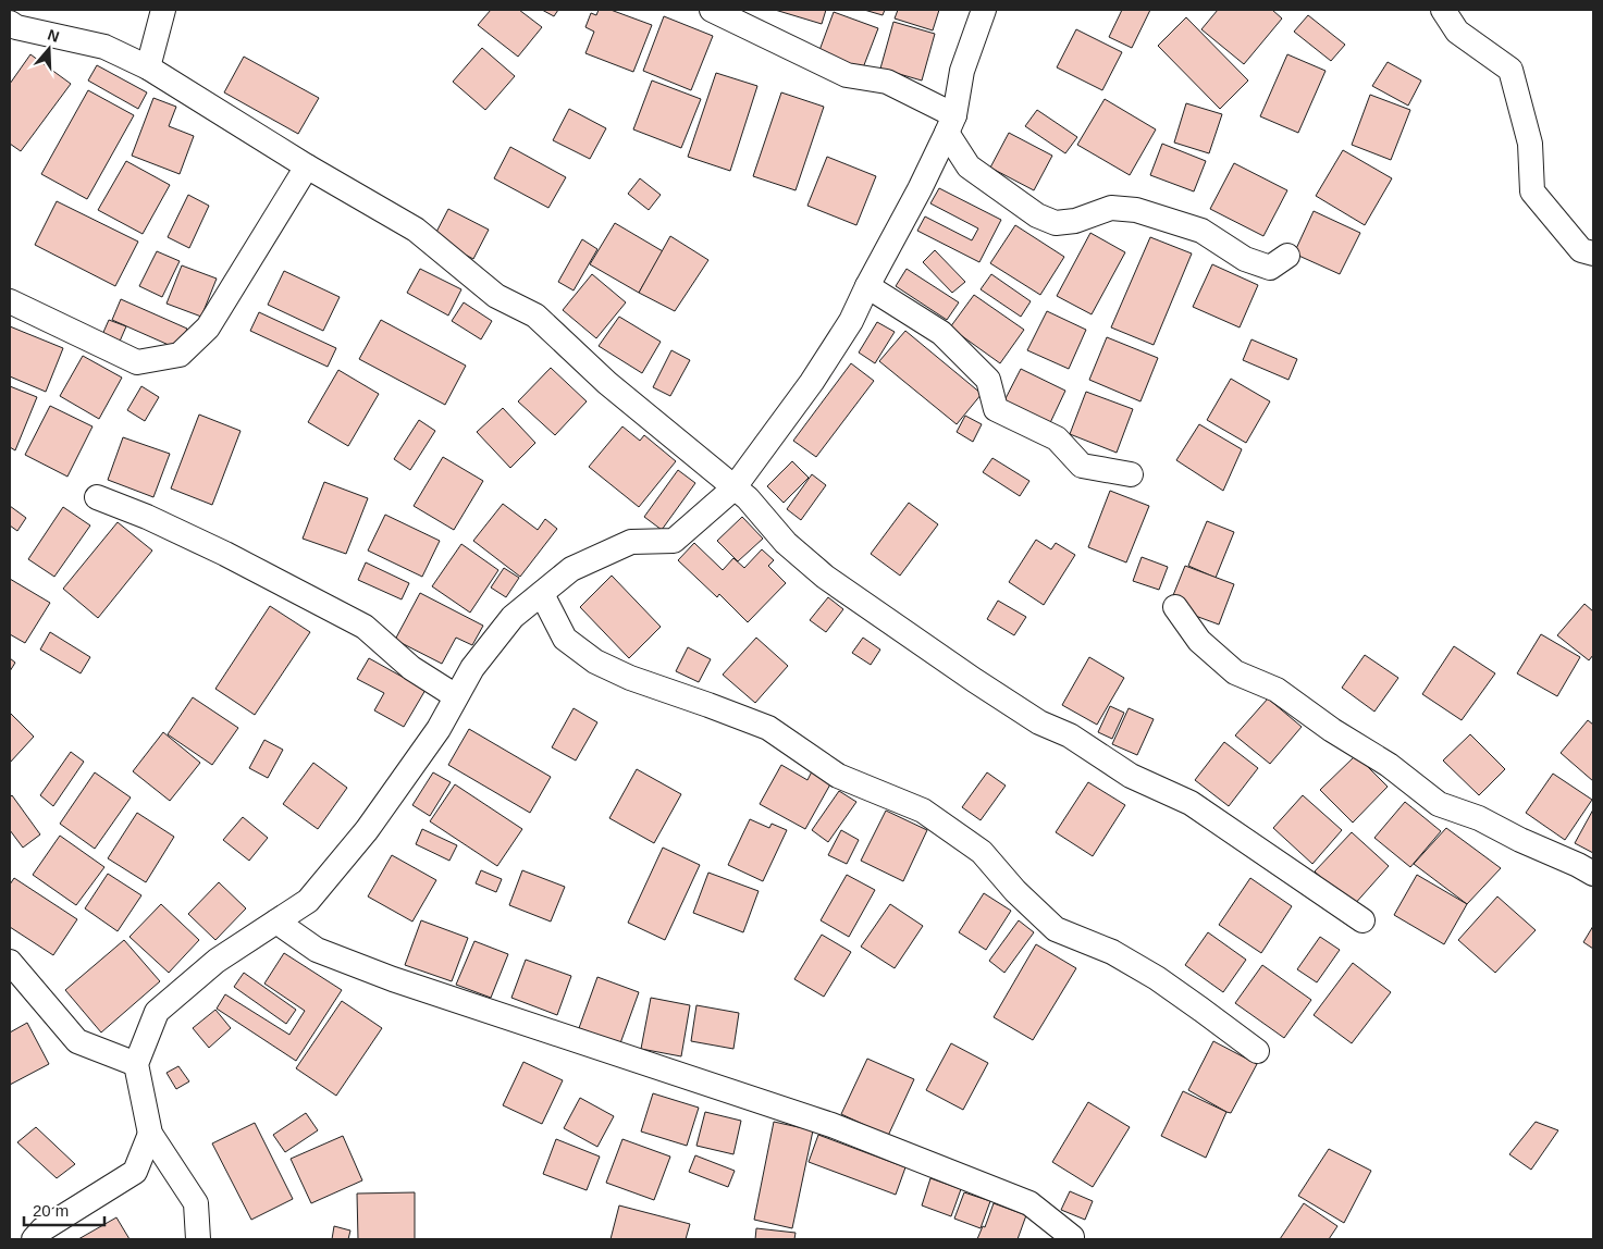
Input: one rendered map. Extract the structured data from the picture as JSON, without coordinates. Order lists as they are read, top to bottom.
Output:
{
  "scale_bar": "20 m",
  "north": "top"
}
